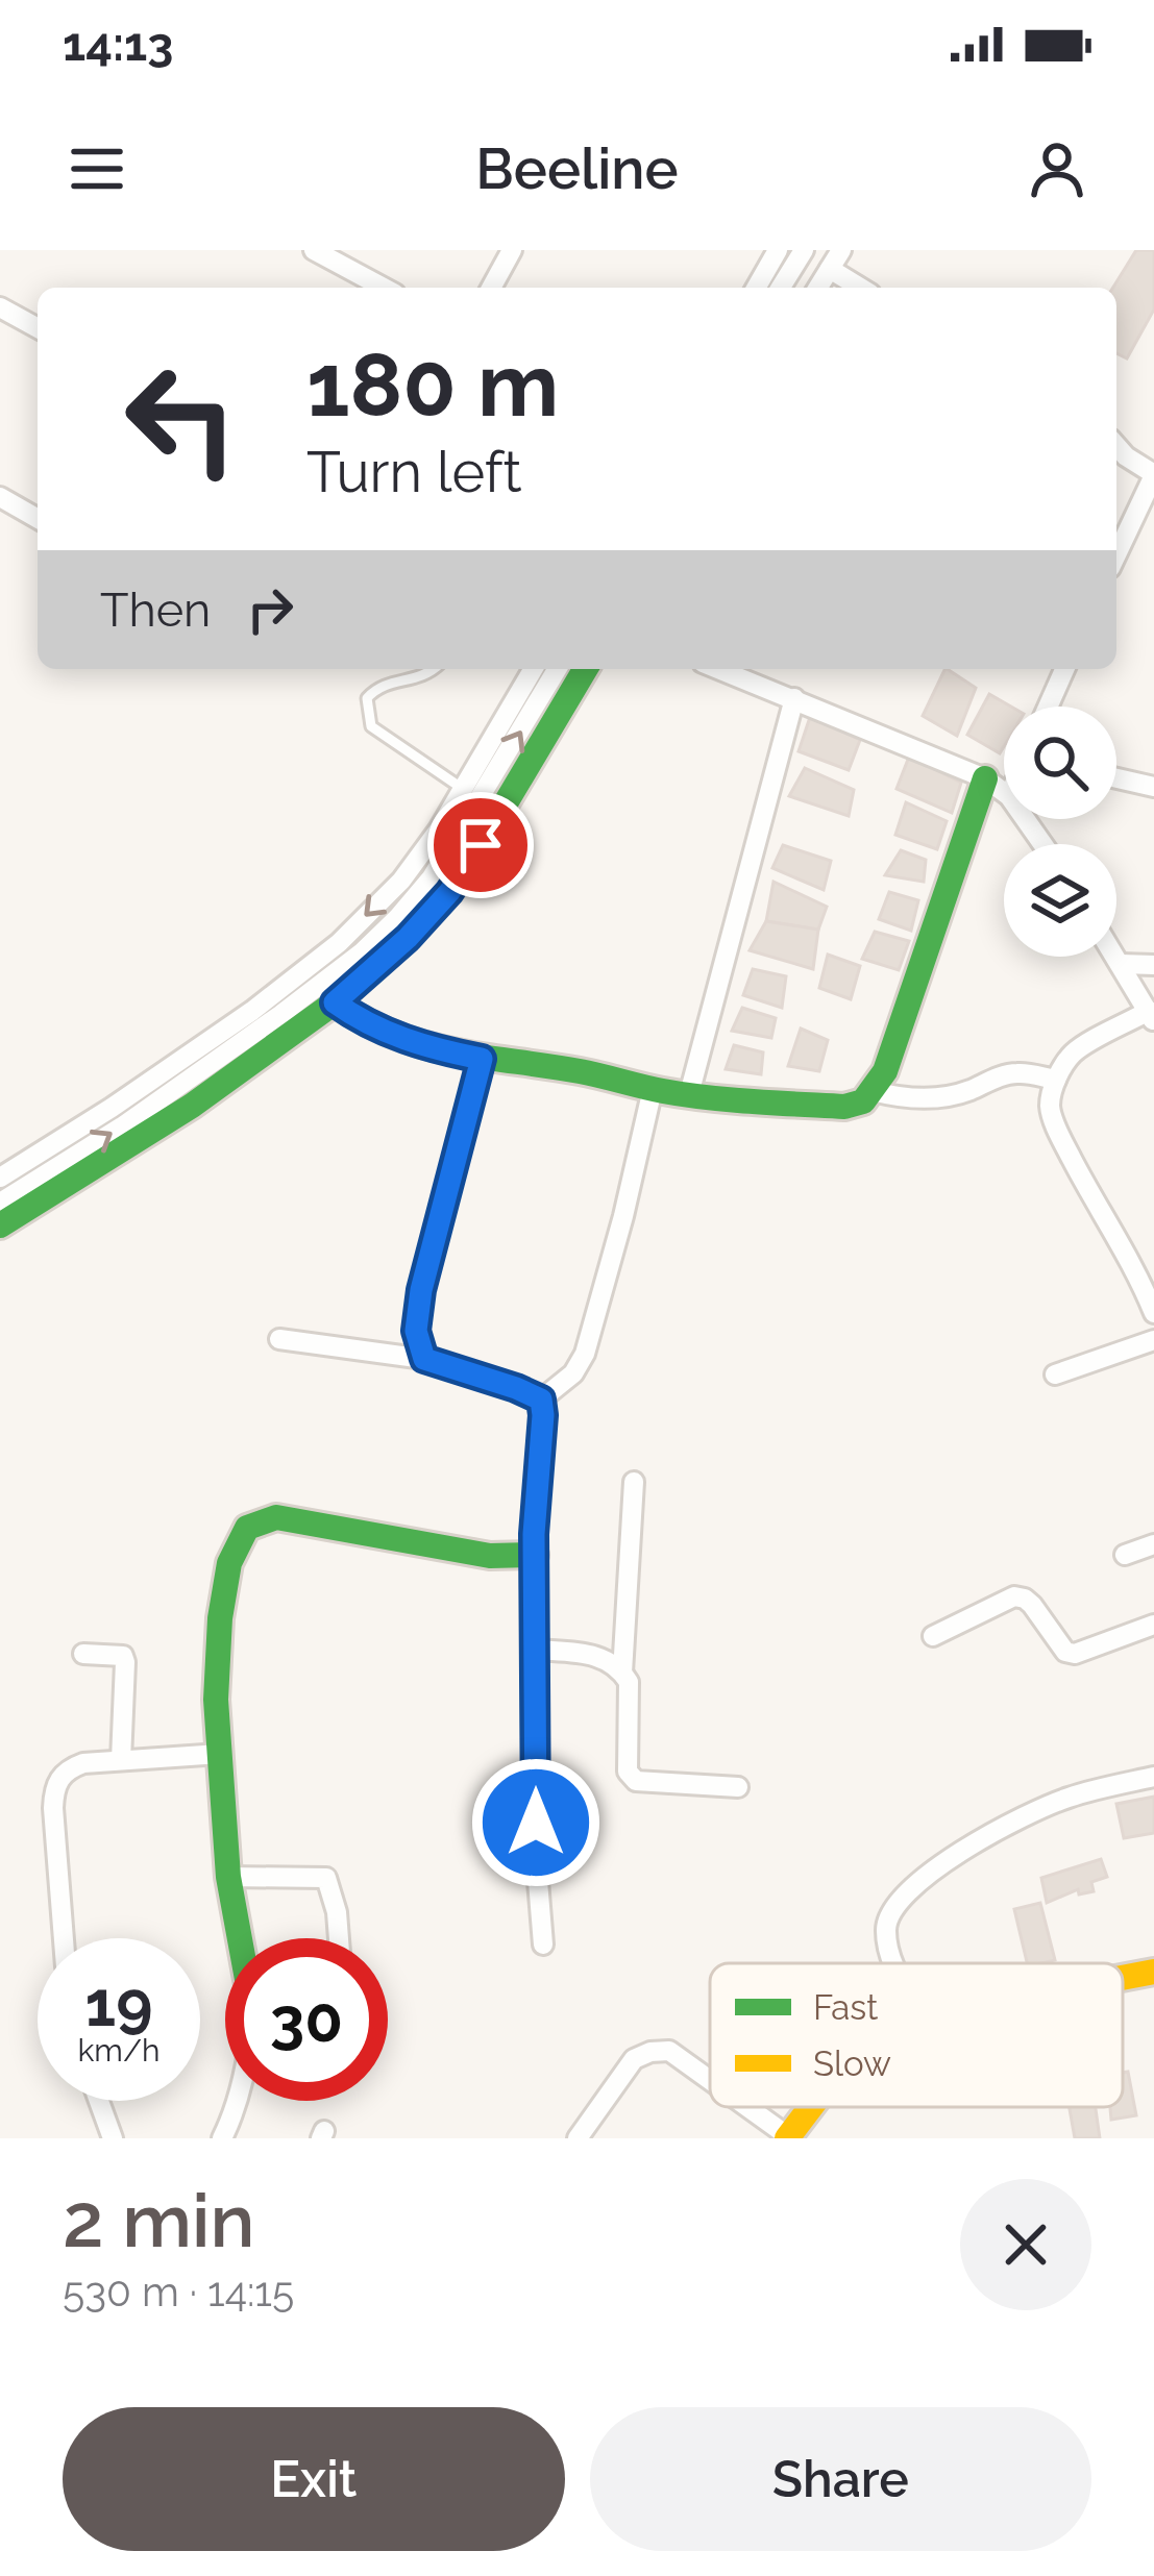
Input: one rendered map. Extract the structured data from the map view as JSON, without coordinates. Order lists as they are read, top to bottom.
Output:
{
  "legend": ["Fast", "Slow"],
  "page": {
    "status": "14:13",
    "header": "Beeline",
    "turn": ["180 m", "Turn left"],
    "then": "Then",
    "speed": "19 km/h",
    "limit": "30",
    "heading": ["2 min", "530 m · 14:15"],
    "buttons": ["Exit", "Share"]
  }
}
